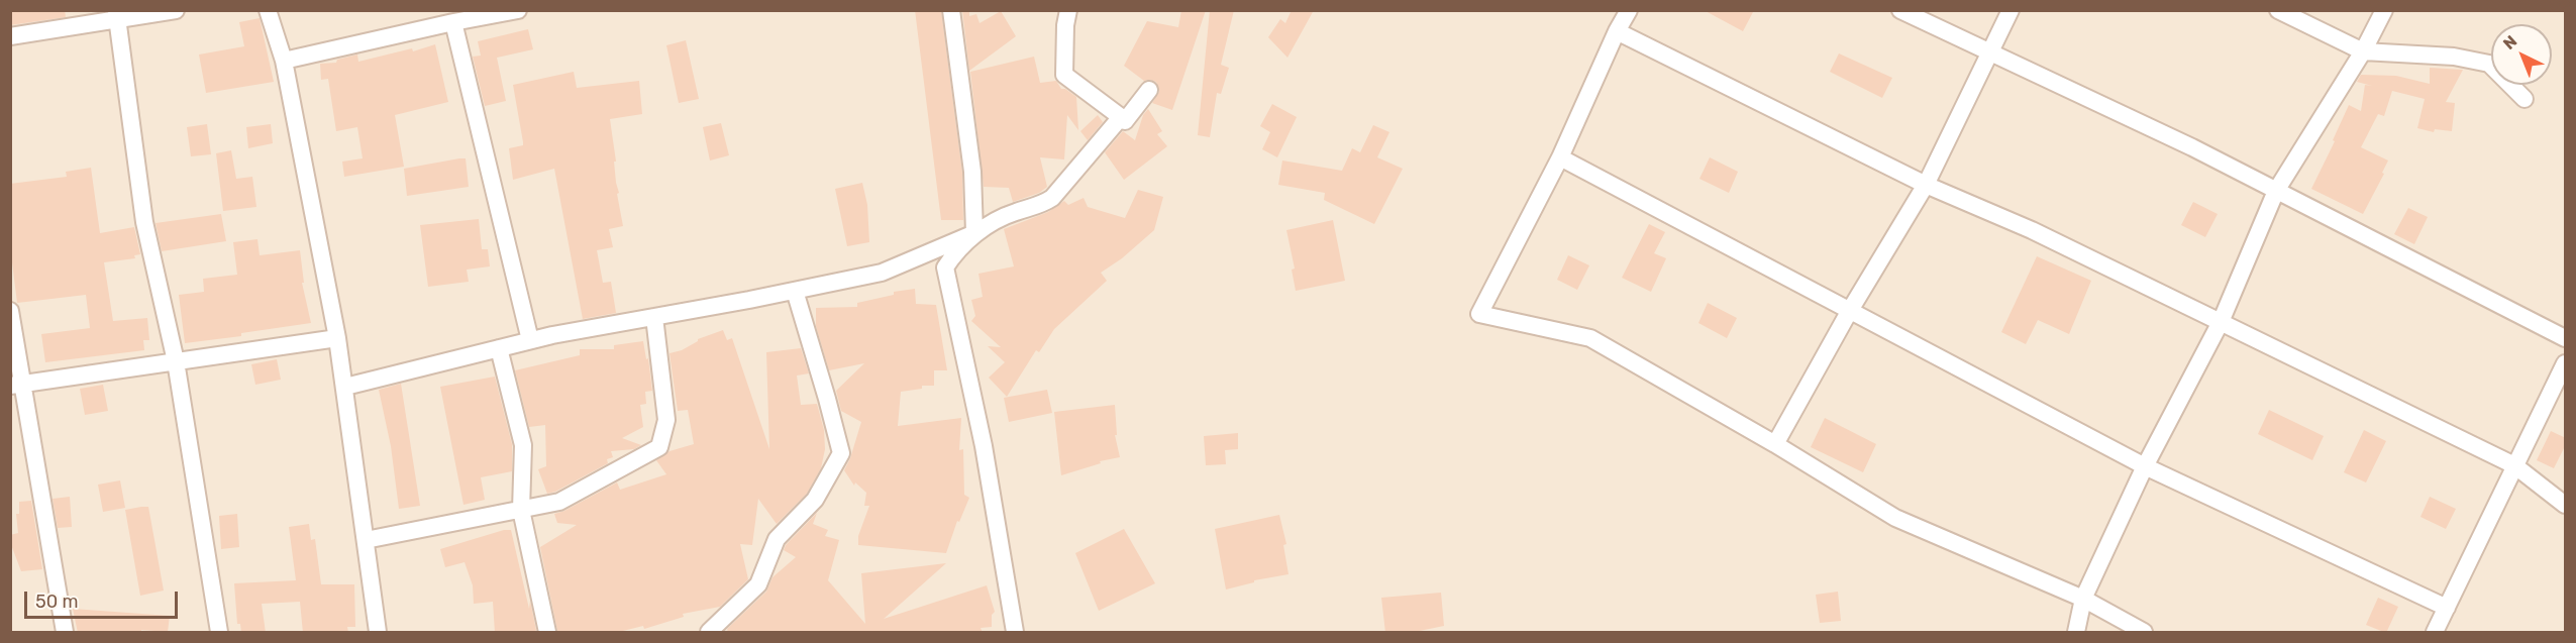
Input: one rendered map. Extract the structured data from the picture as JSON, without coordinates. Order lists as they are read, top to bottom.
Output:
{
  "scale_bar": "50 m",
  "north": "top left"
}
